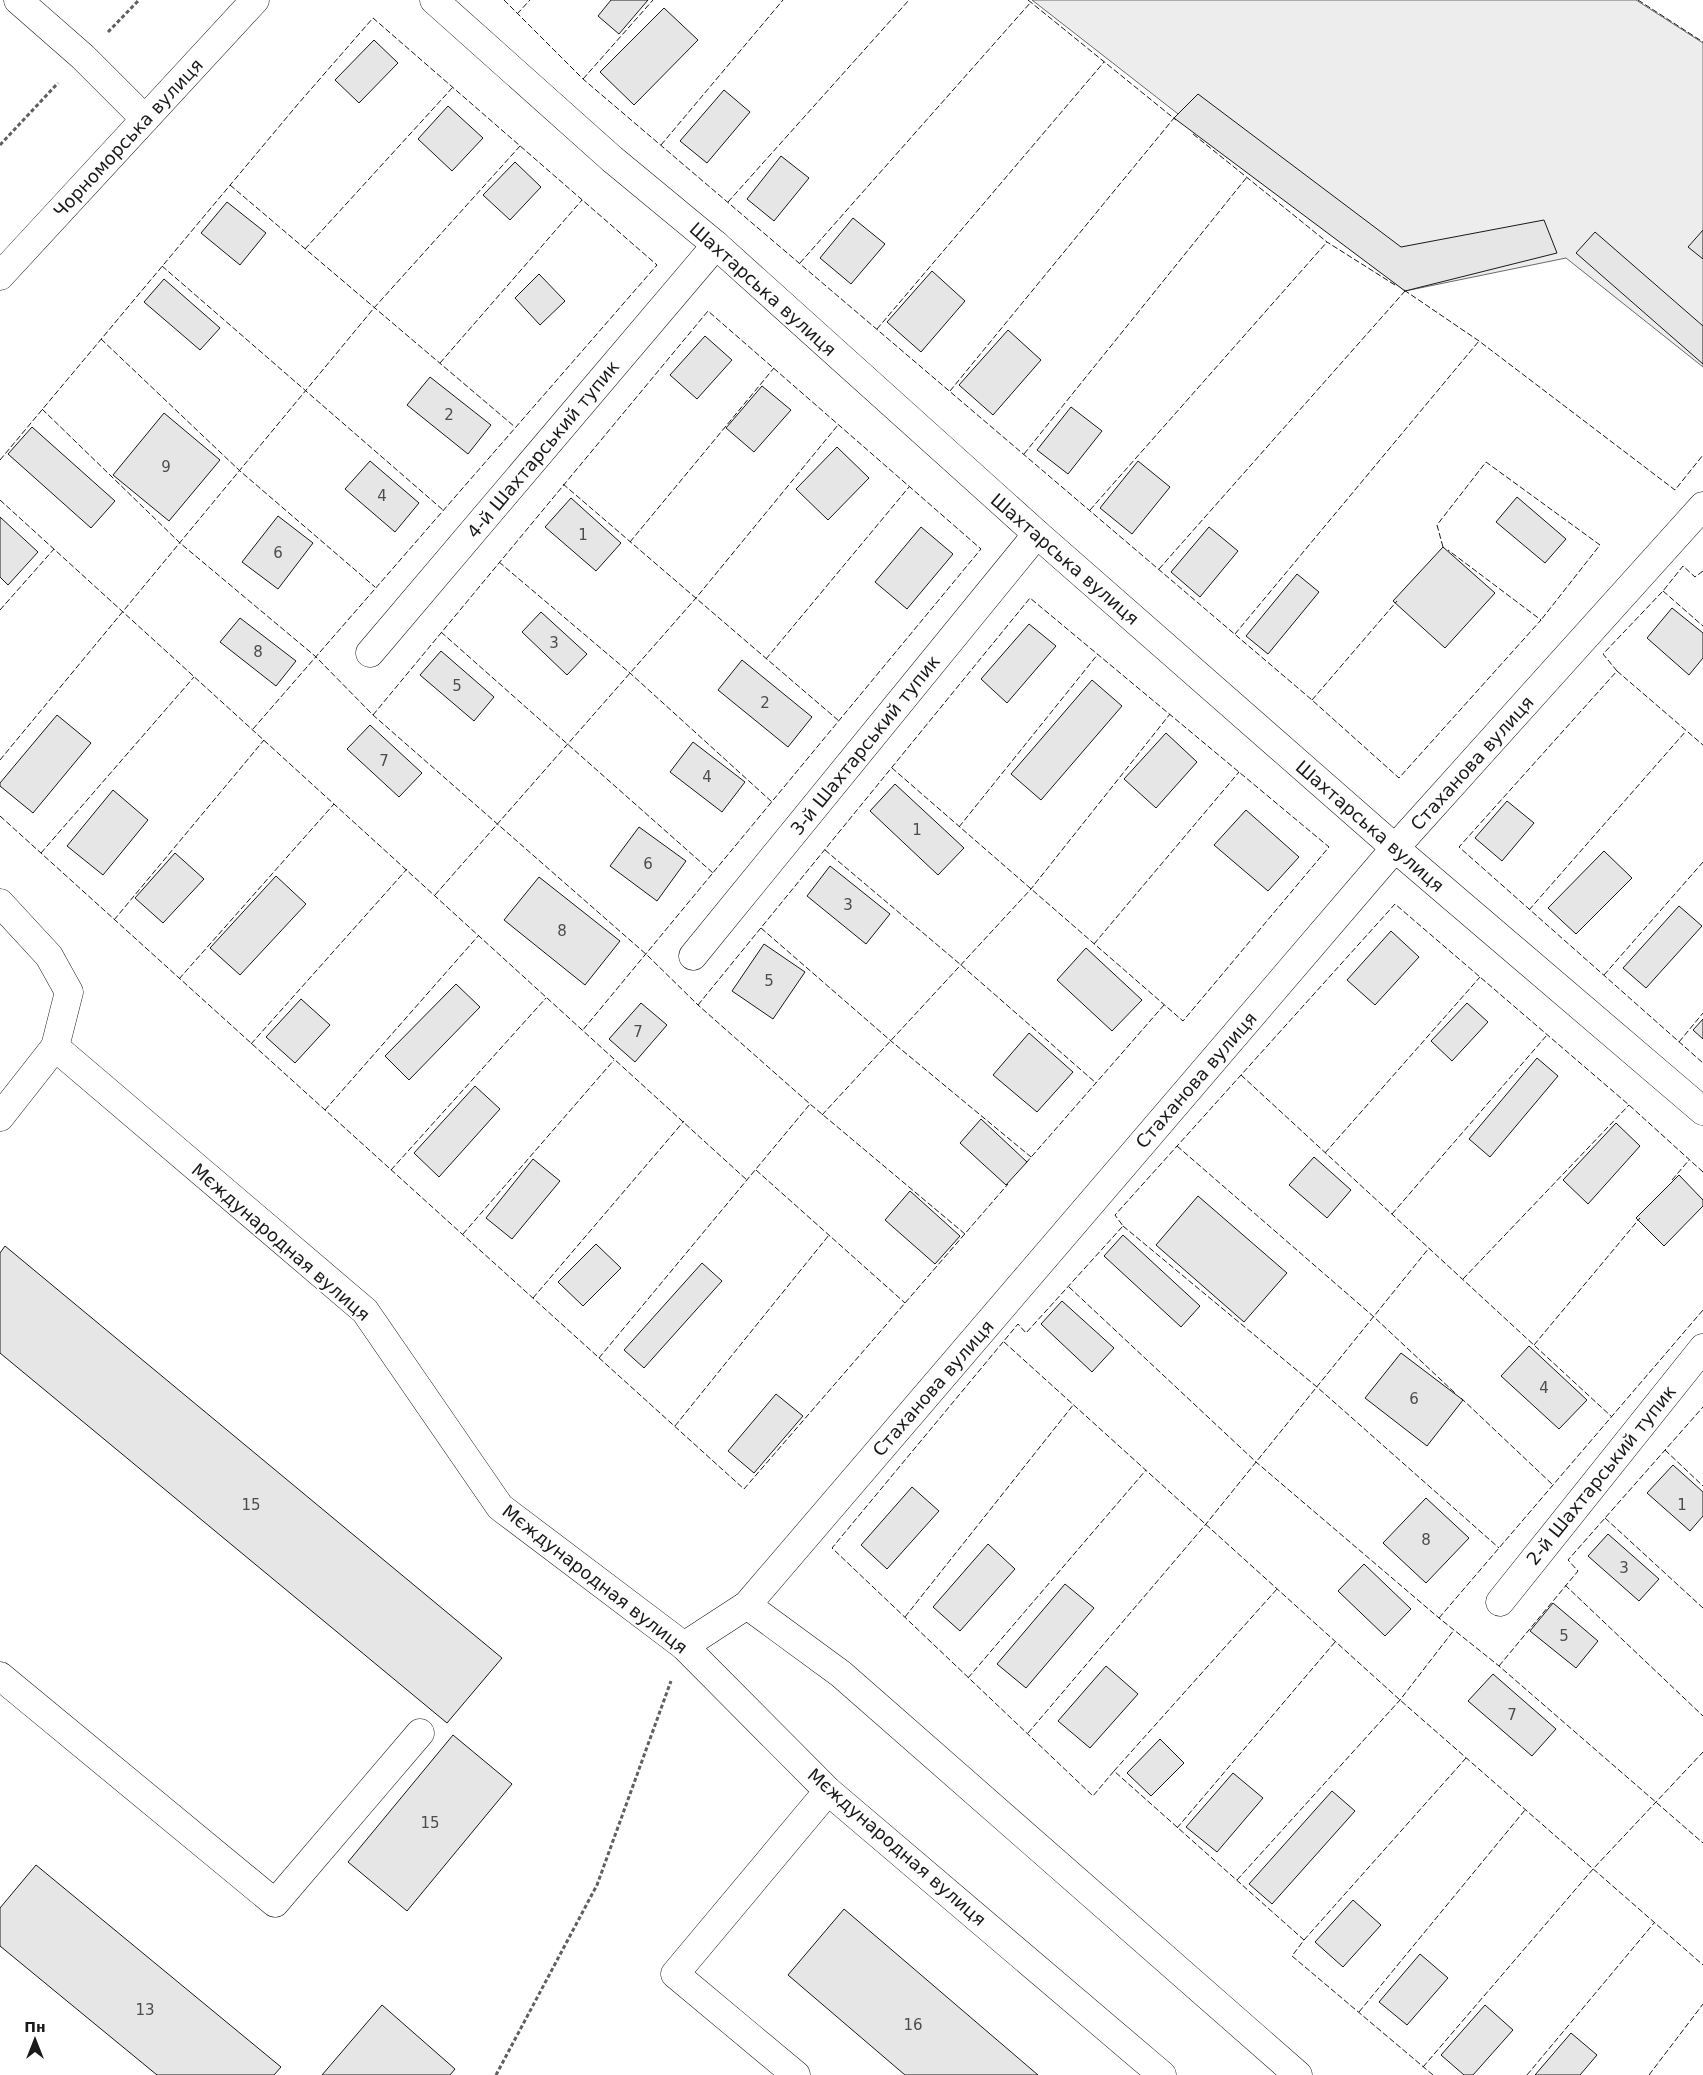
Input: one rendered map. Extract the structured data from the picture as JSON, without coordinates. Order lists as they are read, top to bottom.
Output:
{
  "streets": {
    "street": [
      "Чорноморська вулиця",
      "Шахтарська вулиця",
      "4-й Шахтарський тупик",
      "3-й Шахтарський тупик",
      "Стаханова вулиця",
      "Мєждународная вулиця",
      "2-й Шахтарський тупик"
    ]
  },
  "crossings": [
    ["Шахтарська вулиця", "4-й Шахтарський тупик"],
    ["Шахтарська вулиця", "3-й Шахтарський тупик"],
    ["Шахтарська вулиця", "Стаханова вулиця"],
    ["Стаханова вулиця", "Мєждународная вулиця"]
  ],
  "house_numbers": [
    "2",
    "9",
    "4",
    "1",
    "6",
    "3",
    "8",
    "5",
    "2",
    "7",
    "4",
    "1",
    "6",
    "3",
    "8",
    "5",
    "7",
    "4",
    "6",
    "15",
    "1",
    "8",
    "3",
    "5",
    "7",
    "15",
    "13",
    "16"
  ],
  "north": "top"
}
